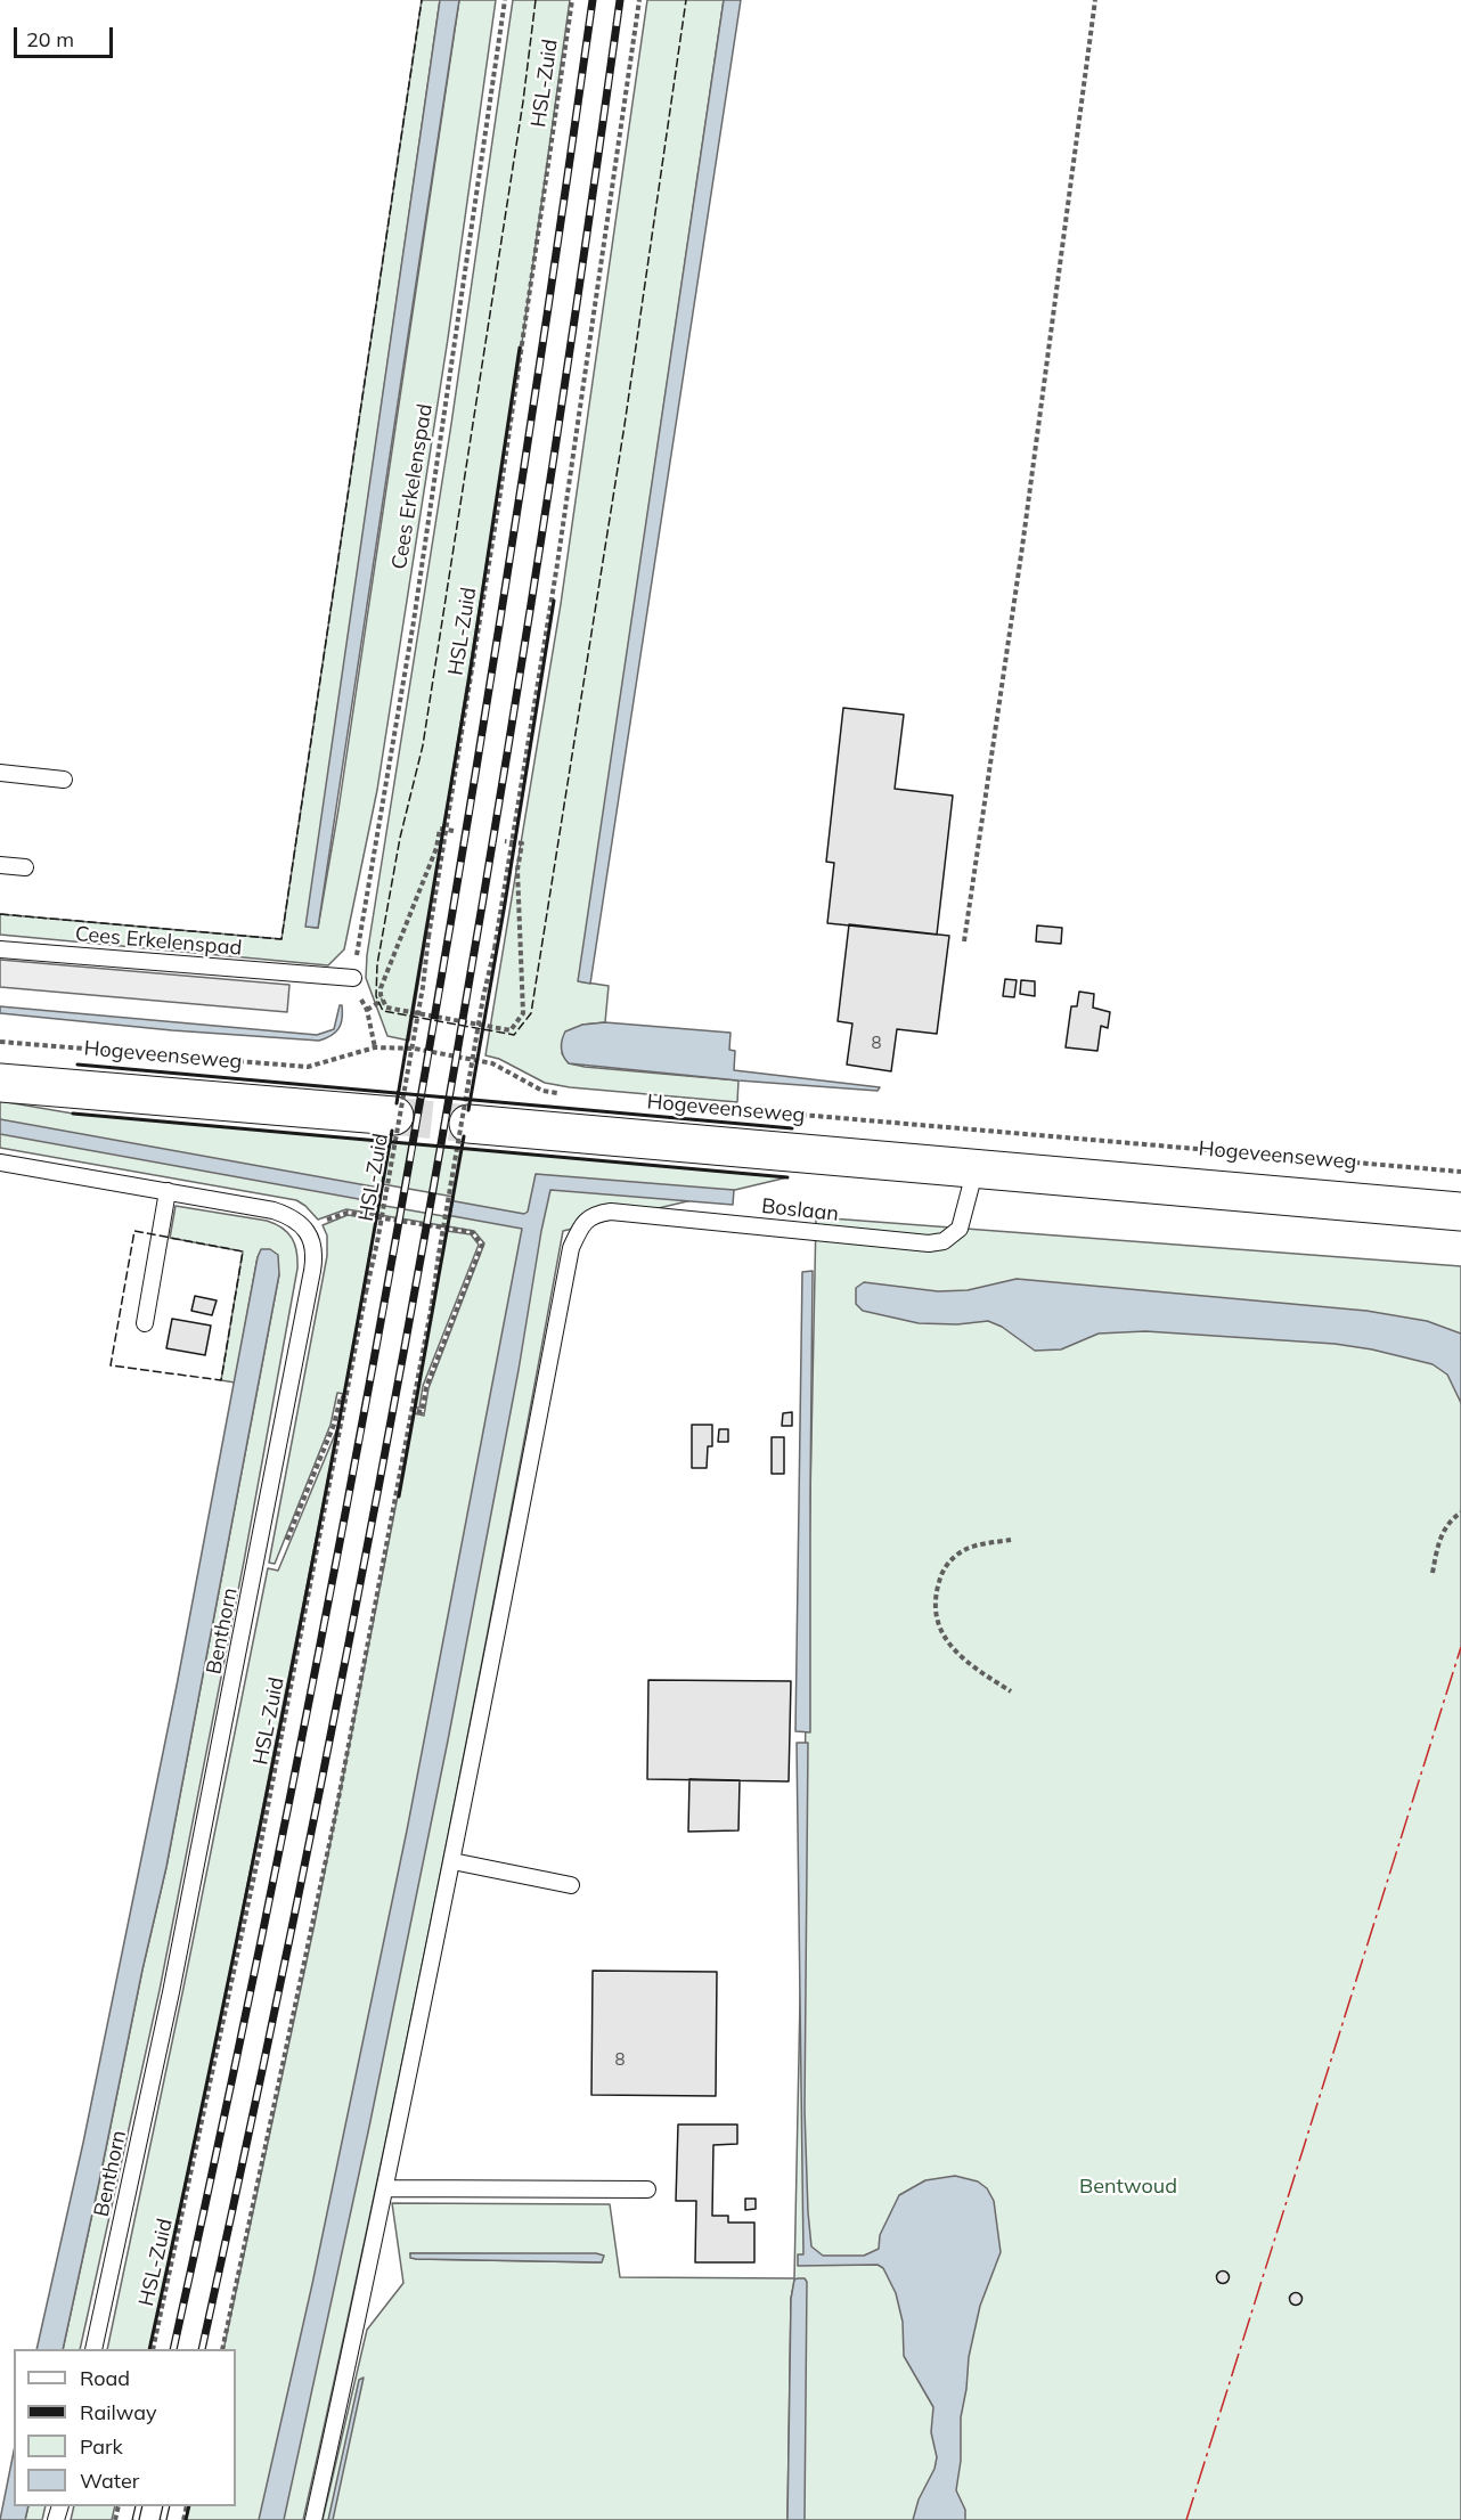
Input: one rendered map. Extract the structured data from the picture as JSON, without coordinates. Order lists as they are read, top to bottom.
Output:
{
  "streets": {
    "main road": ["Hogeveenseweg"],
    "lane": ["Cees Erkelenspad", "Boslaan", "Benthorn"],
    "path": ["HSL-Zuid"]
  },
  "crossings": [
    ["Hogeveenseweg", "Boslaan"]
  ],
  "parks": ["Bentwoud"],
  "house_numbers": ["8", "8"],
  "legend": [
    "Road",
    "Railway",
    "Park",
    "Water"
  ],
  "scale_bar": "20 m"
}
